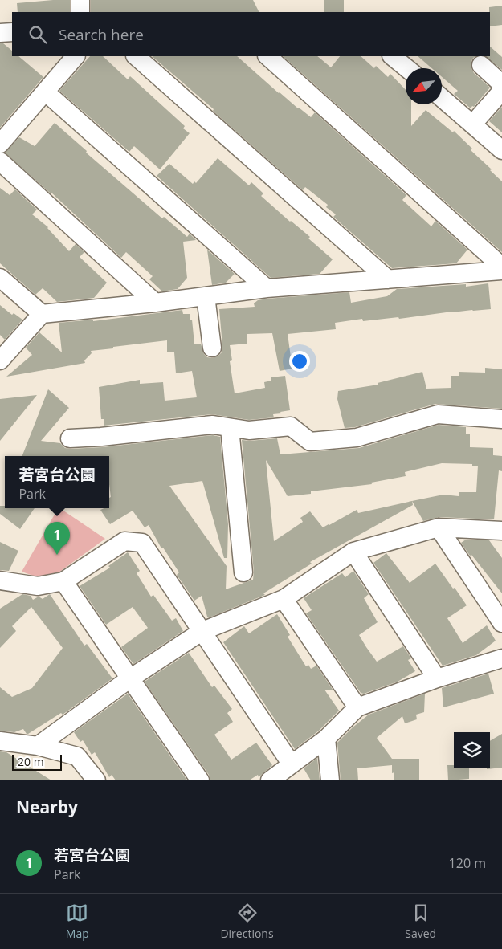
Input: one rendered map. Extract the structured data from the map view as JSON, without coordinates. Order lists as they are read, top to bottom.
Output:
{
  "scale_bar": "20 m",
  "north": "bottom left",
  "page": {
    "search": "Search here",
    "popup": ["若宮台公園", "Park"],
    "pins": "1",
    "scale": "20 m",
    "heading": "Nearby",
    "list": [
      {
        "mark": "1",
        "name": "若宮台公園",
        "note": "Park",
        "value": "120 m"
      }
    ],
    "nav": ["Map", "Directions", "Saved"]
  }
}
